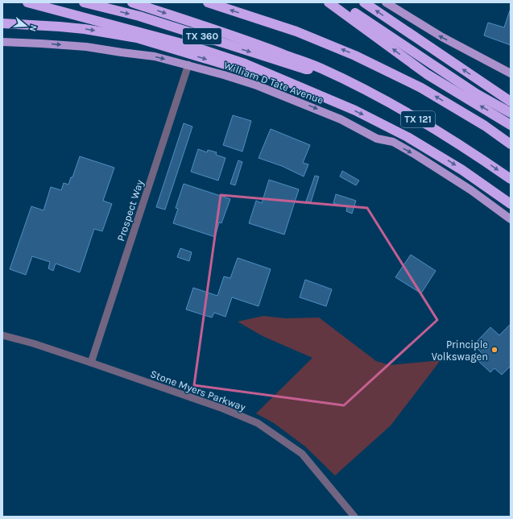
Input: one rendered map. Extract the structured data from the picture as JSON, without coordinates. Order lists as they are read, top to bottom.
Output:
{
  "streets": {
    "highway": ["TX 360", "TX 121"],
    "main road": ["William D Tate Avenue"],
    "street": ["Prospect Way", "Stone Myers Parkway"]
  },
  "crossings": [
    ["TX 360", "TX 121"],
    ["William D Tate Avenue", "Prospect Way"],
    ["Prospect Way", "Stone Myers Parkway"]
  ],
  "one_way": ["William D Tate Avenue"],
  "places": ["Principle Volkswagen"],
  "north": "right"
}
